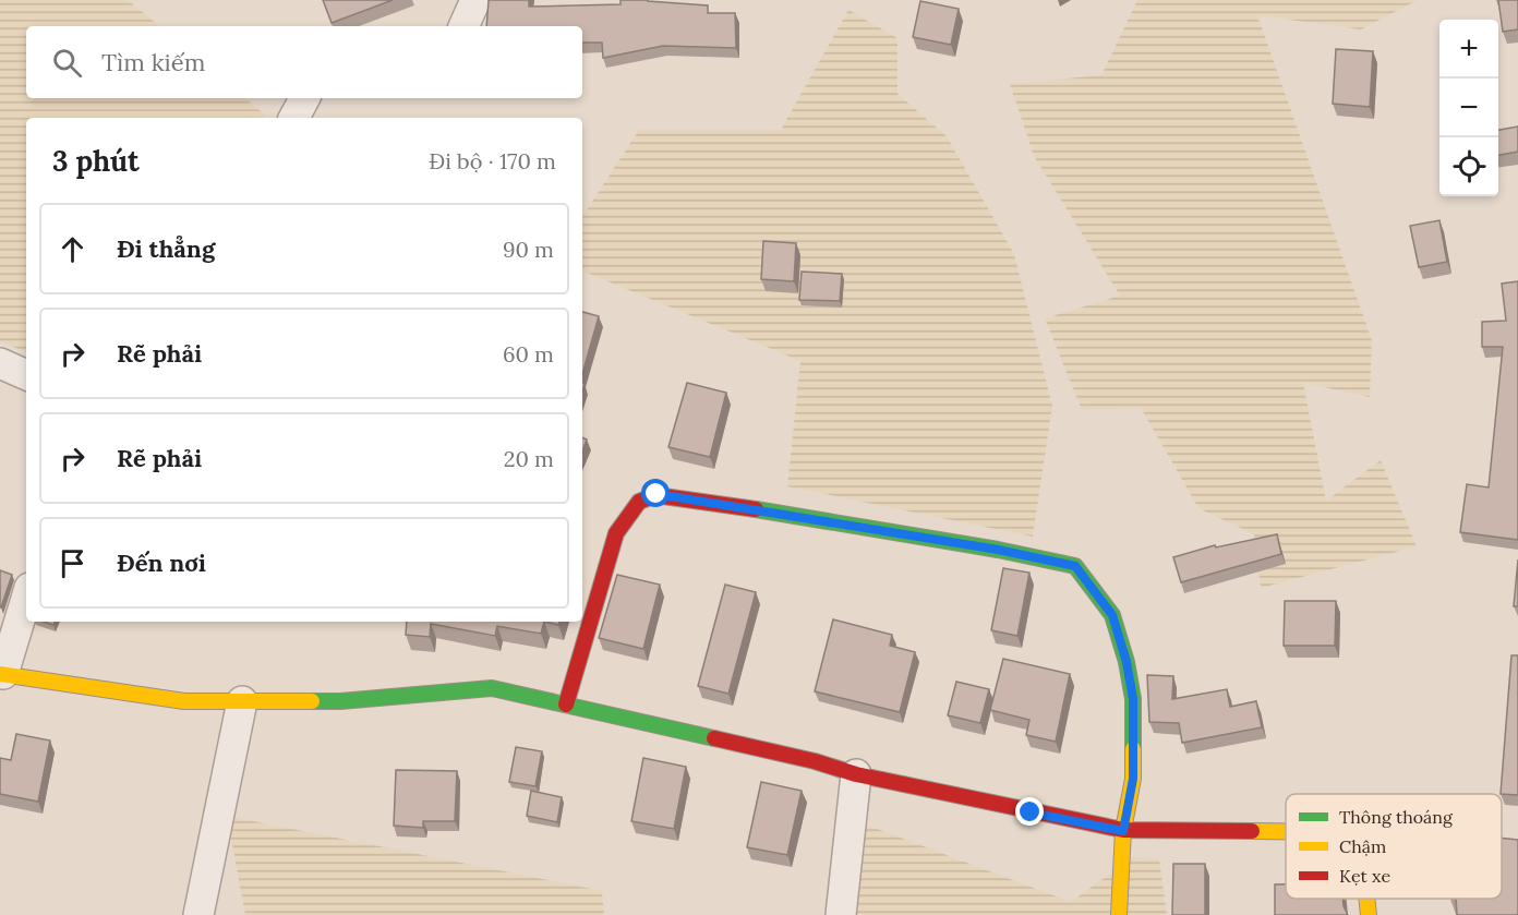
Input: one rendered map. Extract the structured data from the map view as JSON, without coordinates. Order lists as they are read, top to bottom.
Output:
{
  "legend": ["Thông thoáng", "Chậm", "Kẹt xe"],
  "page": {
    "map_buttons": ["+", "−"],
    "search": "Tìm kiếm",
    "heading": ["3 phút", "Đi bộ · 170 m"],
    "list": [
      ["Đi thẳng", "90 m"],
      ["Rẽ phải", "60 m"],
      ["Rẽ phải", "20 m"],
      "Đến nơi"
    ]
  }
}
